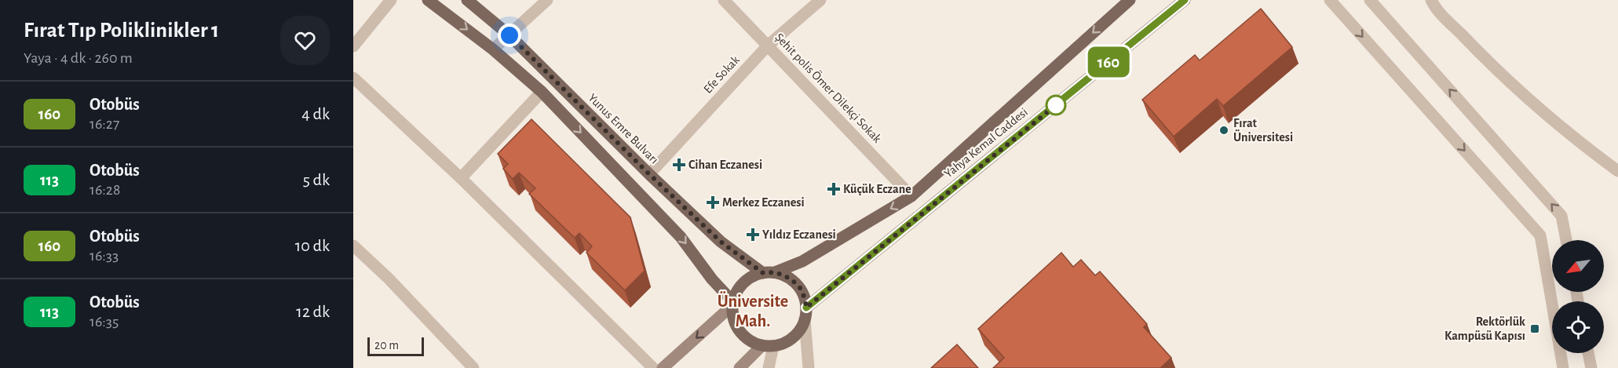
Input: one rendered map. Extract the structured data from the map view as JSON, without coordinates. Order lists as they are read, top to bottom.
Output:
{
  "streets": {
    "main road": ["Yunus Emre Bulvarı", "Yahya Kemal Caddesi"],
    "street": ["Efe Sokak", "Şehit polis Ömer Dilekçi Sokak"]
  },
  "crossings": [
    ["Efe Sokak", "Şehit polis Ömer Dilekçi Sokak"],
    ["Efe Sokak", "Yunus Emre Bulvarı"],
    ["Şehit polis Ömer Dilekçi Sokak", "Yahya Kemal Caddesi"],
    ["Yunus Emre Bulvarı", "Yahya Kemal Caddesi"]
  ],
  "districts": ["Üniversite Mah."],
  "places": {
    "other": ["Fırat Üniversitesi"],
    "health": [
      "Cihan Eczanesi",
      "Küçük Eczane",
      "Merkez Eczanesi",
      "Yıldız Eczanesi"
    ],
    "transit": ["Rektörlük Kampüsü Kapısı"]
  },
  "lines": ["bus line 160"],
  "scale_bar": "20 m",
  "north": "bottom left",
  "page": {
    "heading": ["Fırat Tıp Poliklinikler 1", "Yaya · 4 dk · 260 m"],
    "on_map": "160",
    "list": [
      {
        "mark": "160",
        "name": "Otobüs",
        "note": "16:27",
        "value": "4 dk"
      },
      {
        "mark": "113",
        "name": "Otobüs",
        "note": "16:28",
        "value": "5 dk"
      },
      {
        "mark": "160",
        "name": "Otobüs",
        "note": "16:33",
        "value": "10 dk"
      },
      {
        "mark": "113",
        "name": "Otobüs",
        "note": "16:35",
        "value": "12 dk"
      }
    ],
    "scale": "20 m"
  }
}
